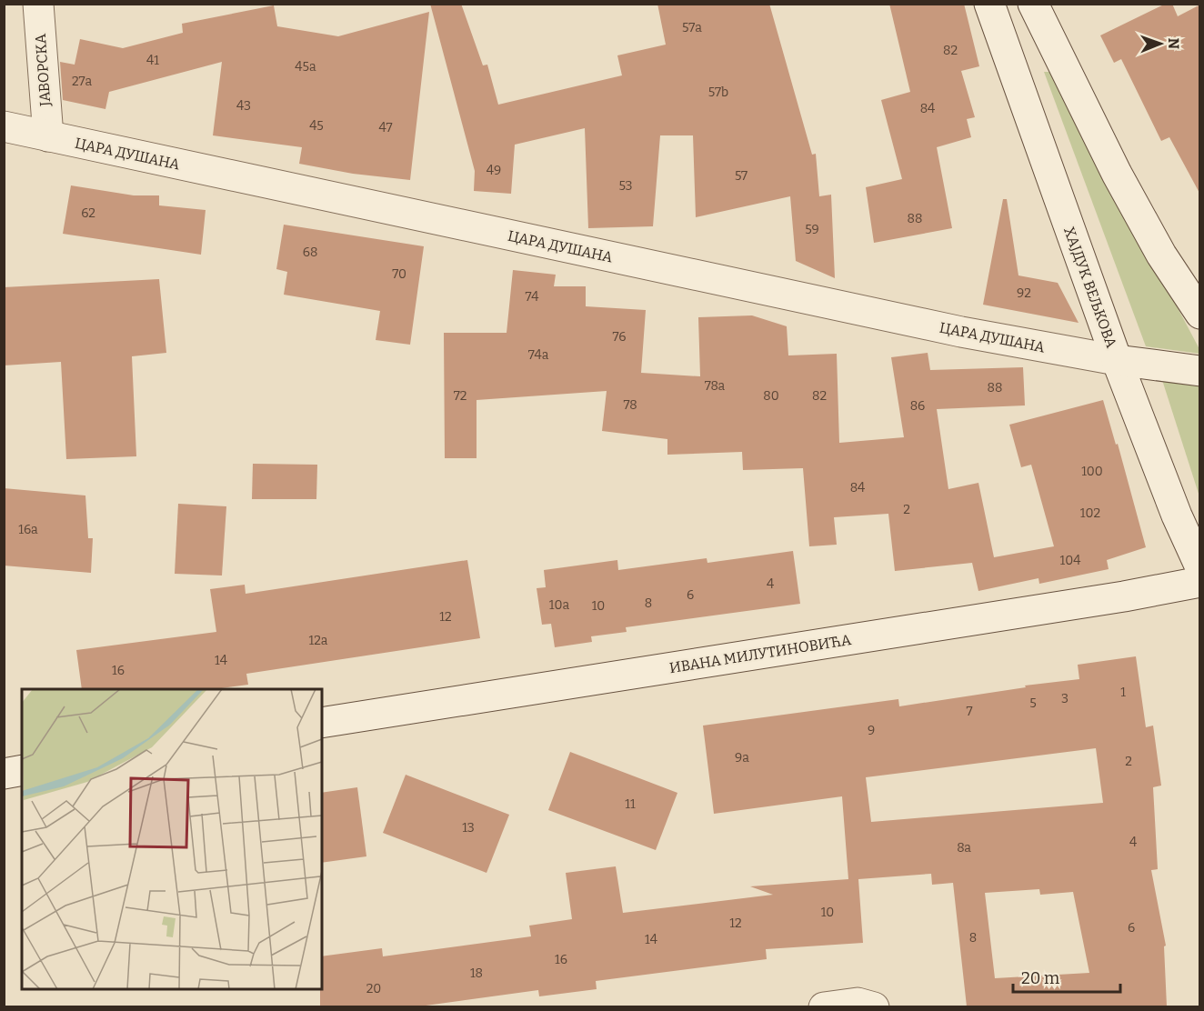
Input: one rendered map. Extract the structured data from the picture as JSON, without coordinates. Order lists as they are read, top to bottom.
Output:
{
  "streets": {
    "street": [
      "ЈАВОРСКА",
      "ЦАРА ДУШАНА",
      "ХАЈДУК ВЕЉКОВА",
      "ИВАНА МИЛУТИНОВИЋА"
    ]
  },
  "crossings": [
    ["ЈАВОРСКА", "ЦАРА ДУШАНА"],
    ["ЦАРА ДУШАНА", "ХАЈДУК ВЕЉКОВА"]
  ],
  "house_numbers": [
    "57a",
    "82",
    "41",
    "45a",
    "27a",
    "57b",
    "43",
    "84",
    "45",
    "47",
    "49",
    "57",
    "53",
    "62",
    "88",
    "59",
    "68",
    "70",
    "92",
    "74",
    "76",
    "74a",
    "78a",
    "88",
    "72",
    "80",
    "82",
    "78",
    "86",
    "100",
    "84",
    "2",
    "102",
    "16a",
    "104",
    "4",
    "6",
    "8",
    "10a",
    "10",
    "12",
    "12a",
    "14",
    "16",
    "1",
    "3",
    "5",
    "7",
    "9",
    "9a",
    "2",
    "11",
    "13",
    "4",
    "8a",
    "10",
    "12",
    "6",
    "8",
    "14",
    "16",
    "18",
    "20"
  ],
  "scale_bar": "20 m",
  "north": "right"
}
